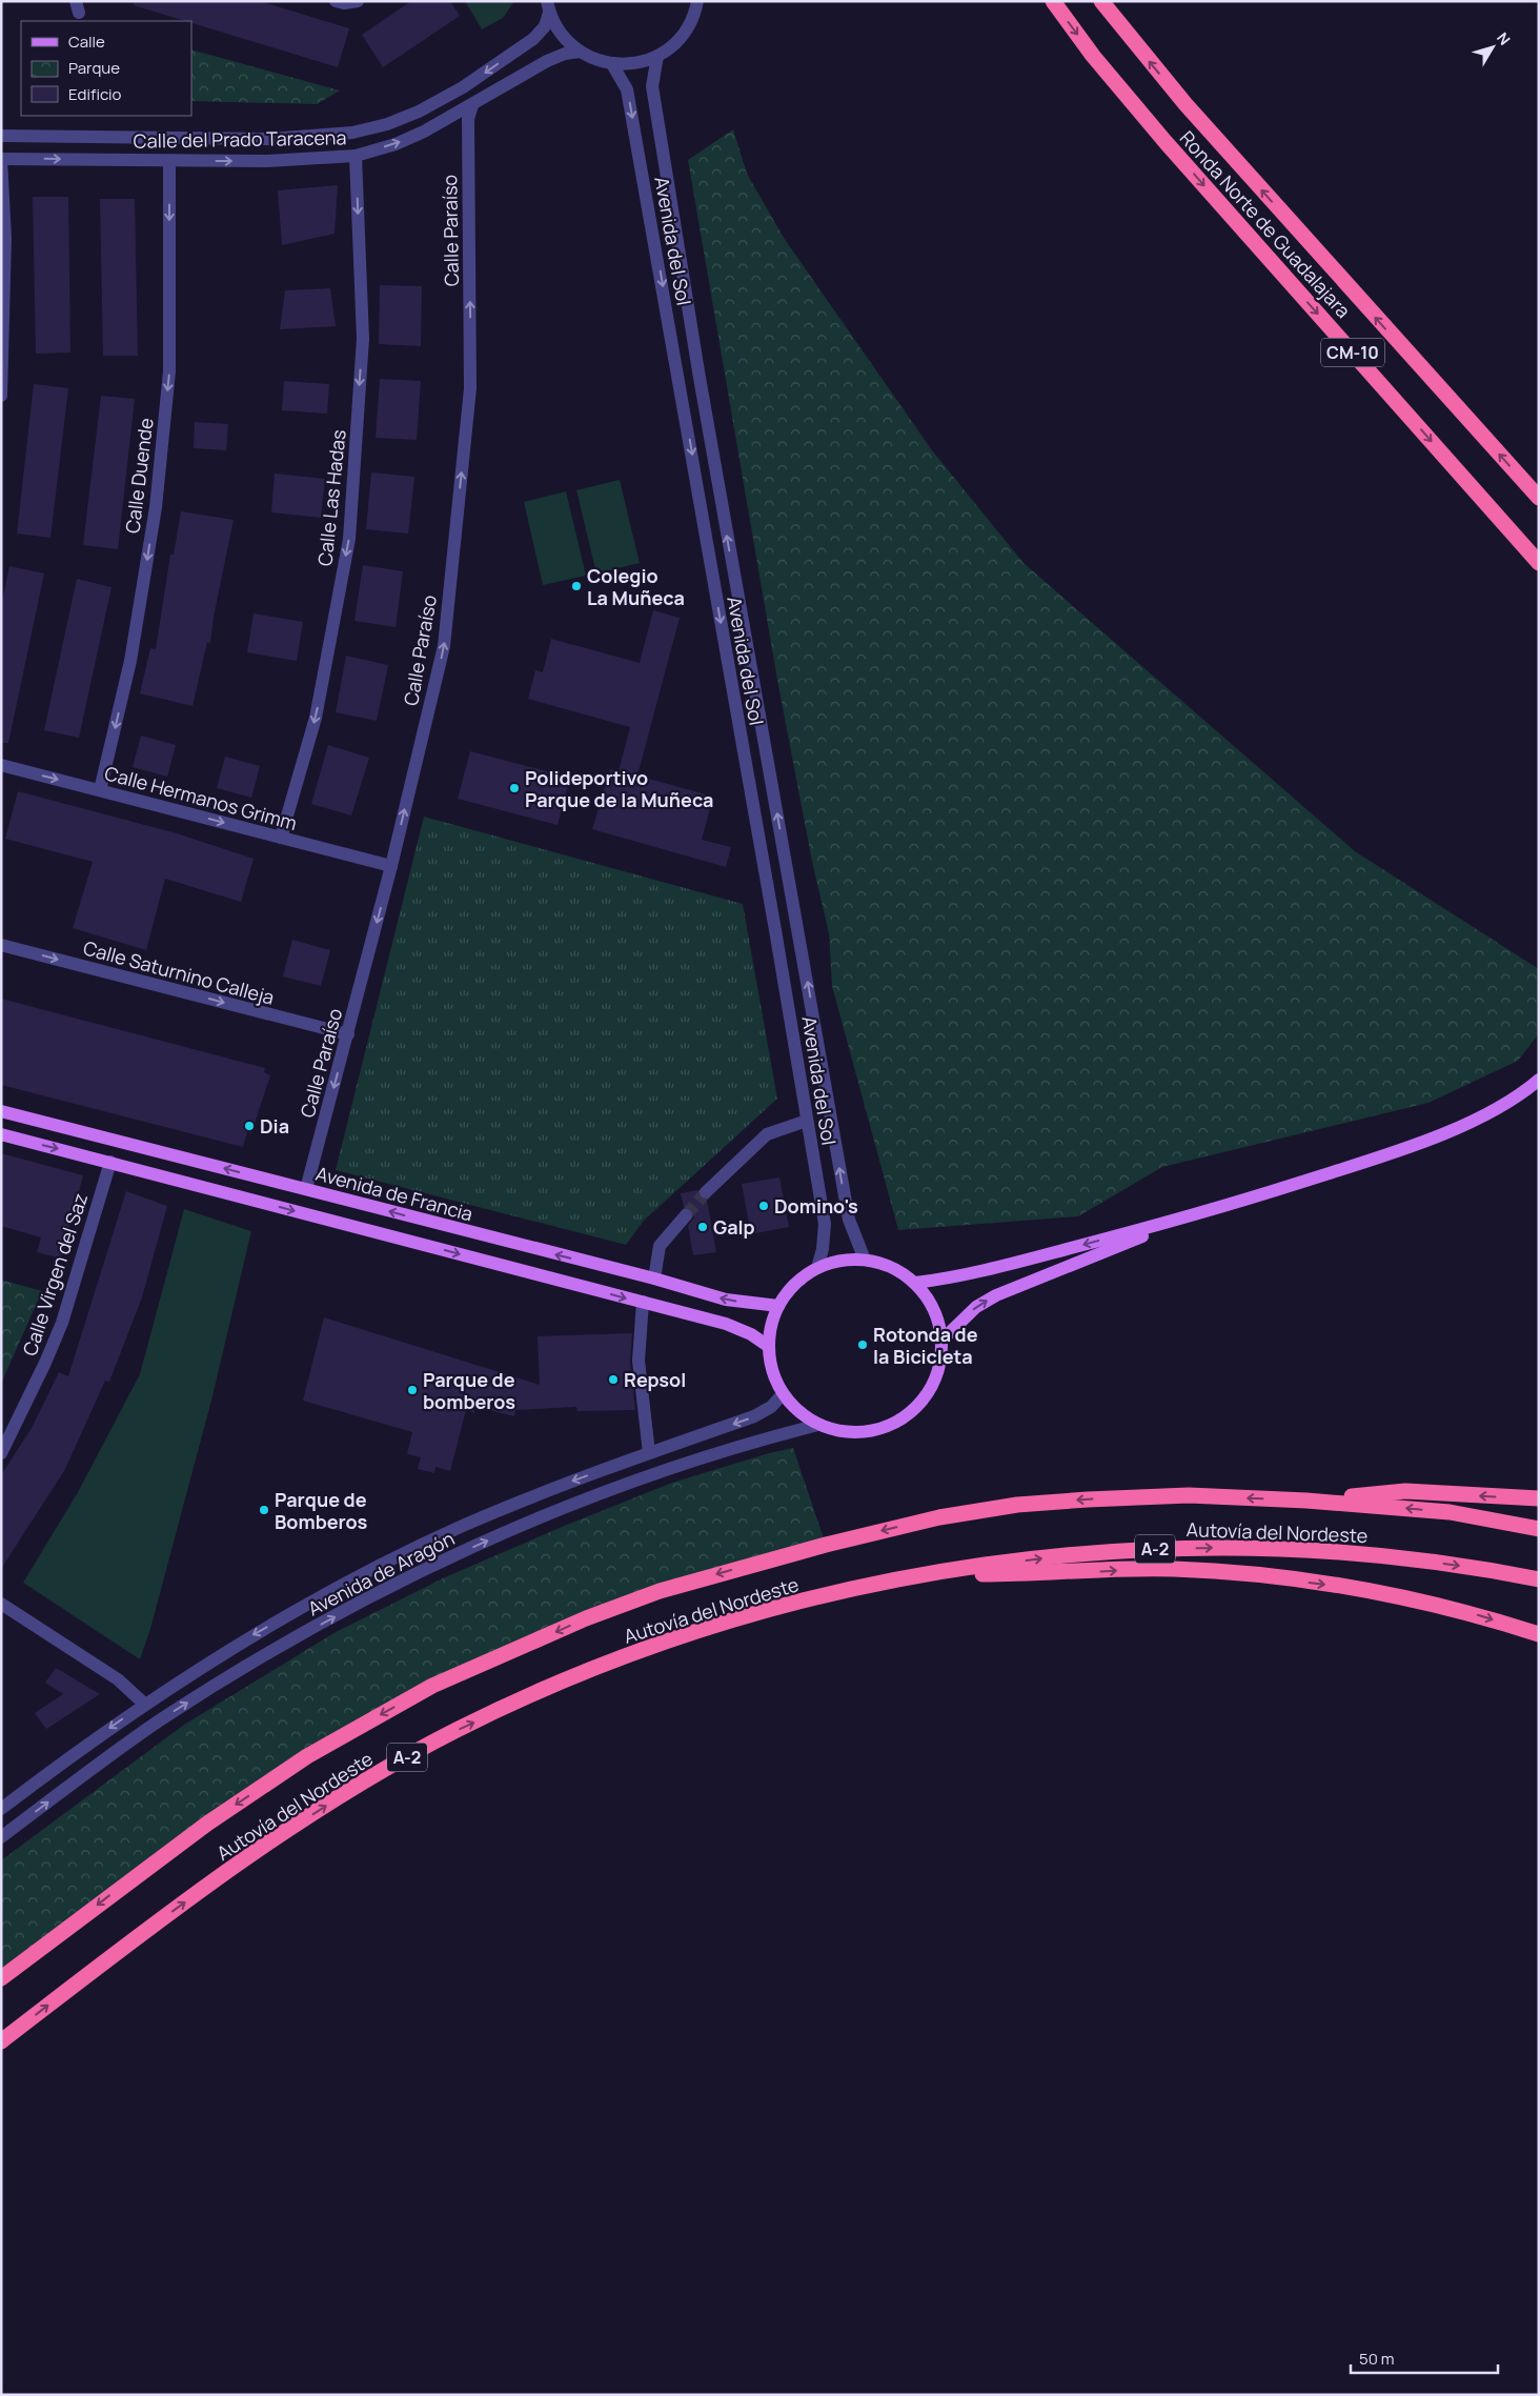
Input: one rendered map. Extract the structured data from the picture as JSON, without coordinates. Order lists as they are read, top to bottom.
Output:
{
  "streets": {
    "highway": [
      "Ronda Norte de Guadalajara",
      "CM-10",
      "Autovía del Nordeste",
      "A-2"
    ],
    "main road": ["Avenida de Francia"],
    "street": [
      "Calle del Prado Taracena",
      "Calle Paraíso",
      "Avenida del Sol",
      "Calle Duende",
      "Calle Las Hadas",
      "Calle Hermanos Grimm",
      "Calle Saturnino Calleja",
      "Calle Virgen del Saz",
      "Avenida de Aragón"
    ]
  },
  "crossings": [
    ["Calle del Prado Taracena", "Calle Paraíso"],
    ["Calle del Prado Taracena", "Calle Duende"],
    ["Calle del Prado Taracena", "Calle Las Hadas"],
    ["Calle Paraíso", "Calle Hermanos Grimm"],
    ["Calle Paraíso", "Calle Saturnino Calleja"],
    ["Calle Paraíso", "Avenida de Francia"],
    ["Avenida del Sol", "Avenida de Francia"],
    ["Avenida del Sol", "Avenida de Aragón"],
    ["Calle Duende", "Calle Hermanos Grimm"],
    ["Calle Las Hadas", "Calle Hermanos Grimm"],
    ["Avenida de Francia", "Avenida de Aragón"]
  ],
  "one_way": [
    "Calle Duende",
    "Calle Las Hadas",
    "Calle Hermanos Grimm",
    "Calle Saturnino Calleja"
  ],
  "places": [
    "Colegio La Muñeca",
    "Polideportivo Parque de la Muñeca",
    "Dia",
    "Domino's",
    "Galp",
    "Rotonda de la Bicicleta",
    "Repsol",
    "Parque de bomberos",
    "Parque de Bomberos"
  ],
  "legend": ["Calle", "Parque", "Edificio"],
  "scale_bar": "50 m",
  "north": "top right"
}
